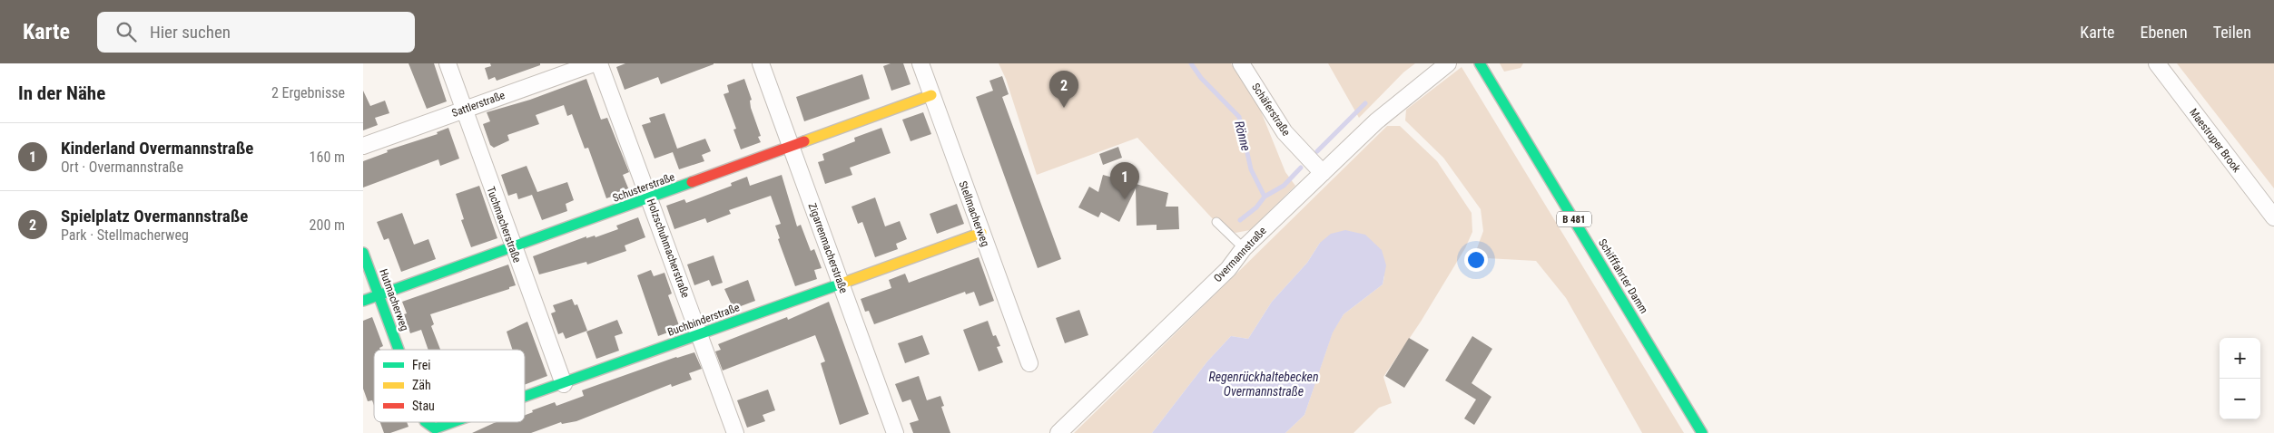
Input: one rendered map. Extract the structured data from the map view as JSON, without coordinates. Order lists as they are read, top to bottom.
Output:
{
  "streets": {
    "street": [
      "Sattlerstraße",
      "Schäferstraße",
      "Maestruper Brook",
      "Schusterstraße",
      "Stellmacherweg",
      "B 481",
      "Tuchmacherstraße",
      "Holzschuhmacherstraße",
      "Zigarrenmacherstraße",
      "Overmannstraße",
      "Schifffahrter Damm",
      "Hutmacherweg",
      "Buchbinderstraße"
    ]
  },
  "crossings": [
    ["Sattlerstraße", "Tuchmacherstraße"],
    ["Schäferstraße", "Overmannstraße"],
    ["Schusterstraße", "Stellmacherweg"],
    ["Schusterstraße", "Tuchmacherstraße"],
    ["Schusterstraße", "Holzschuhmacherstraße"],
    ["Schusterstraße", "Zigarrenmacherstraße"],
    ["Schusterstraße", "Hutmacherweg"],
    ["Stellmacherweg", "Buchbinderstraße"],
    ["Tuchmacherstraße", "Buchbinderstraße"],
    ["Holzschuhmacherstraße", "Buchbinderstraße"],
    ["Zigarrenmacherstraße", "Buchbinderstraße"],
    ["Hutmacherweg", "Buchbinderstraße"]
  ],
  "water": ["Rönne", "Regenrückhaltebecken Overmannstraße"],
  "legend": ["Frei", "Zäh", "Stau"],
  "page": {
    "header": "Karte",
    "search": "Hier suchen",
    "nav": ["Karte", "Ebenen", "Teilen"],
    "heading": ["In der Nähe", "2 Ergebnisse"],
    "pins": ["2", "1"],
    "list": [
      {
        "mark": "1",
        "name": "Kinderland Overmannstraße",
        "note": "Ort · Overmannstraße",
        "value": "160 m"
      },
      {
        "mark": "2",
        "name": "Spielplatz Overmannstraße",
        "note": "Park · Stellmacherweg",
        "value": "200 m"
      }
    ],
    "map_buttons": ["+", "−"]
  }
}
